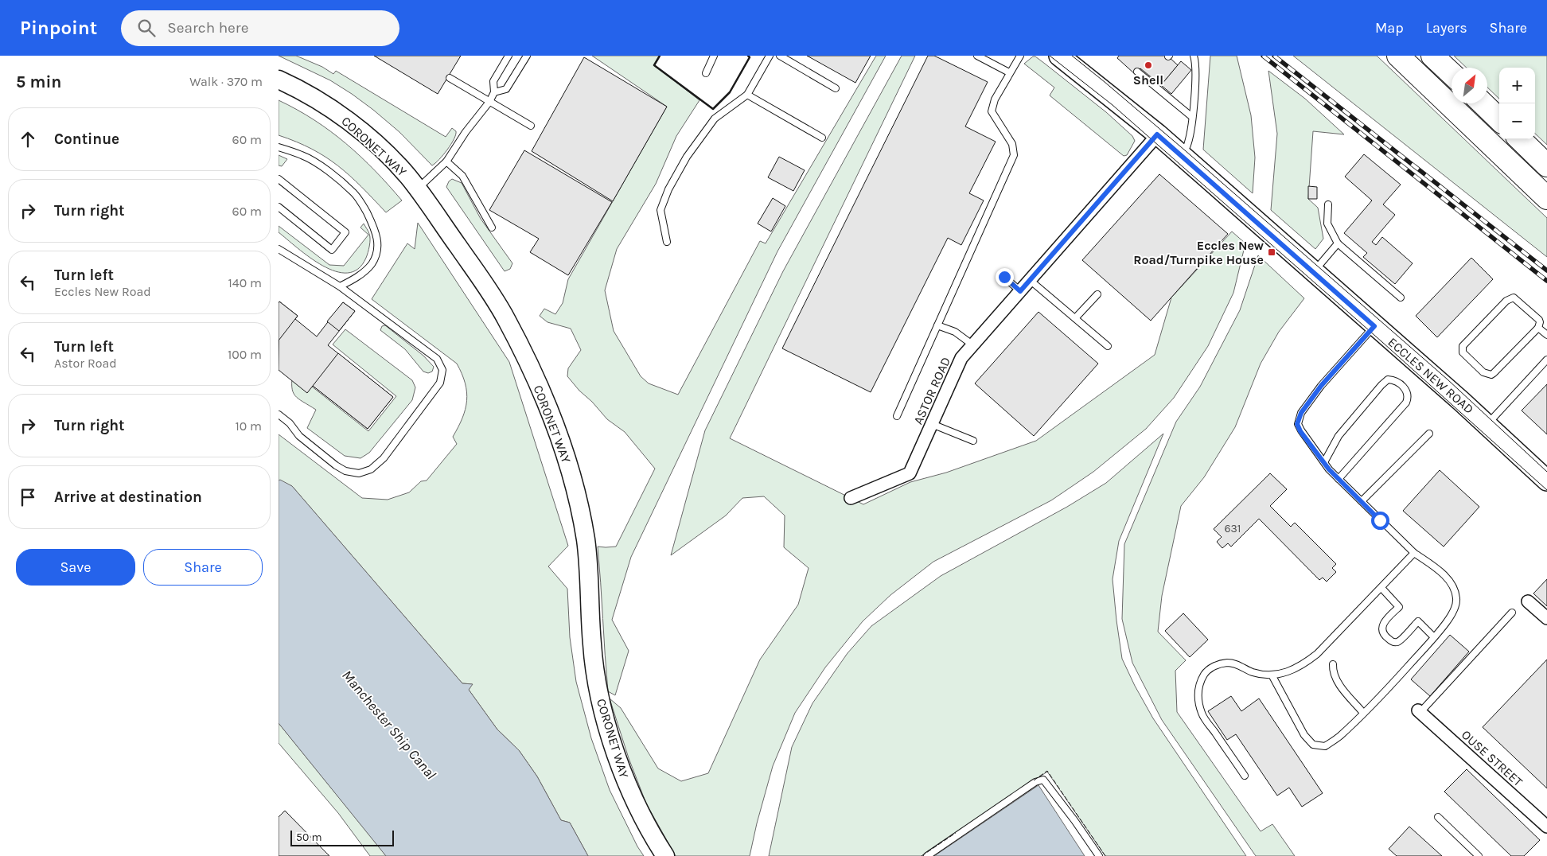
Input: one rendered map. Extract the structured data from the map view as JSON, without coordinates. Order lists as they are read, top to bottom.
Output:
{
  "streets": {
    "main road": ["ECCLES NEW ROAD"],
    "street": ["CORONET WAY", "ASTOR ROAD", "OUSE STREET"]
  },
  "crossings": [
    ["ECCLES NEW ROAD", "ASTOR ROAD"]
  ],
  "water": ["Manchester Ship Canal"],
  "places": {
    "other": ["Shell"],
    "transit": ["Eccles New Road/Turnpike House"]
  },
  "house_numbers": ["631"],
  "scale_bar": "50 m",
  "north": "top right",
  "page": {
    "header": "Pinpoint",
    "search": "Search here",
    "nav": ["Map", "Layers", "Share"],
    "heading": ["5 min", "Walk · 370 m"],
    "map_buttons": ["+", "−"],
    "list": [
      ["Continue", "60 m"],
      ["Turn right", "60 m"],
      ["Turn left", "Eccles New Road", "140 m"],
      ["Turn left", "Astor Road", "100 m"],
      ["Turn right", "10 m"],
      "Arrive at destination"
    ],
    "buttons": ["Save", "Share"],
    "scale": "50 m"
  }
}
